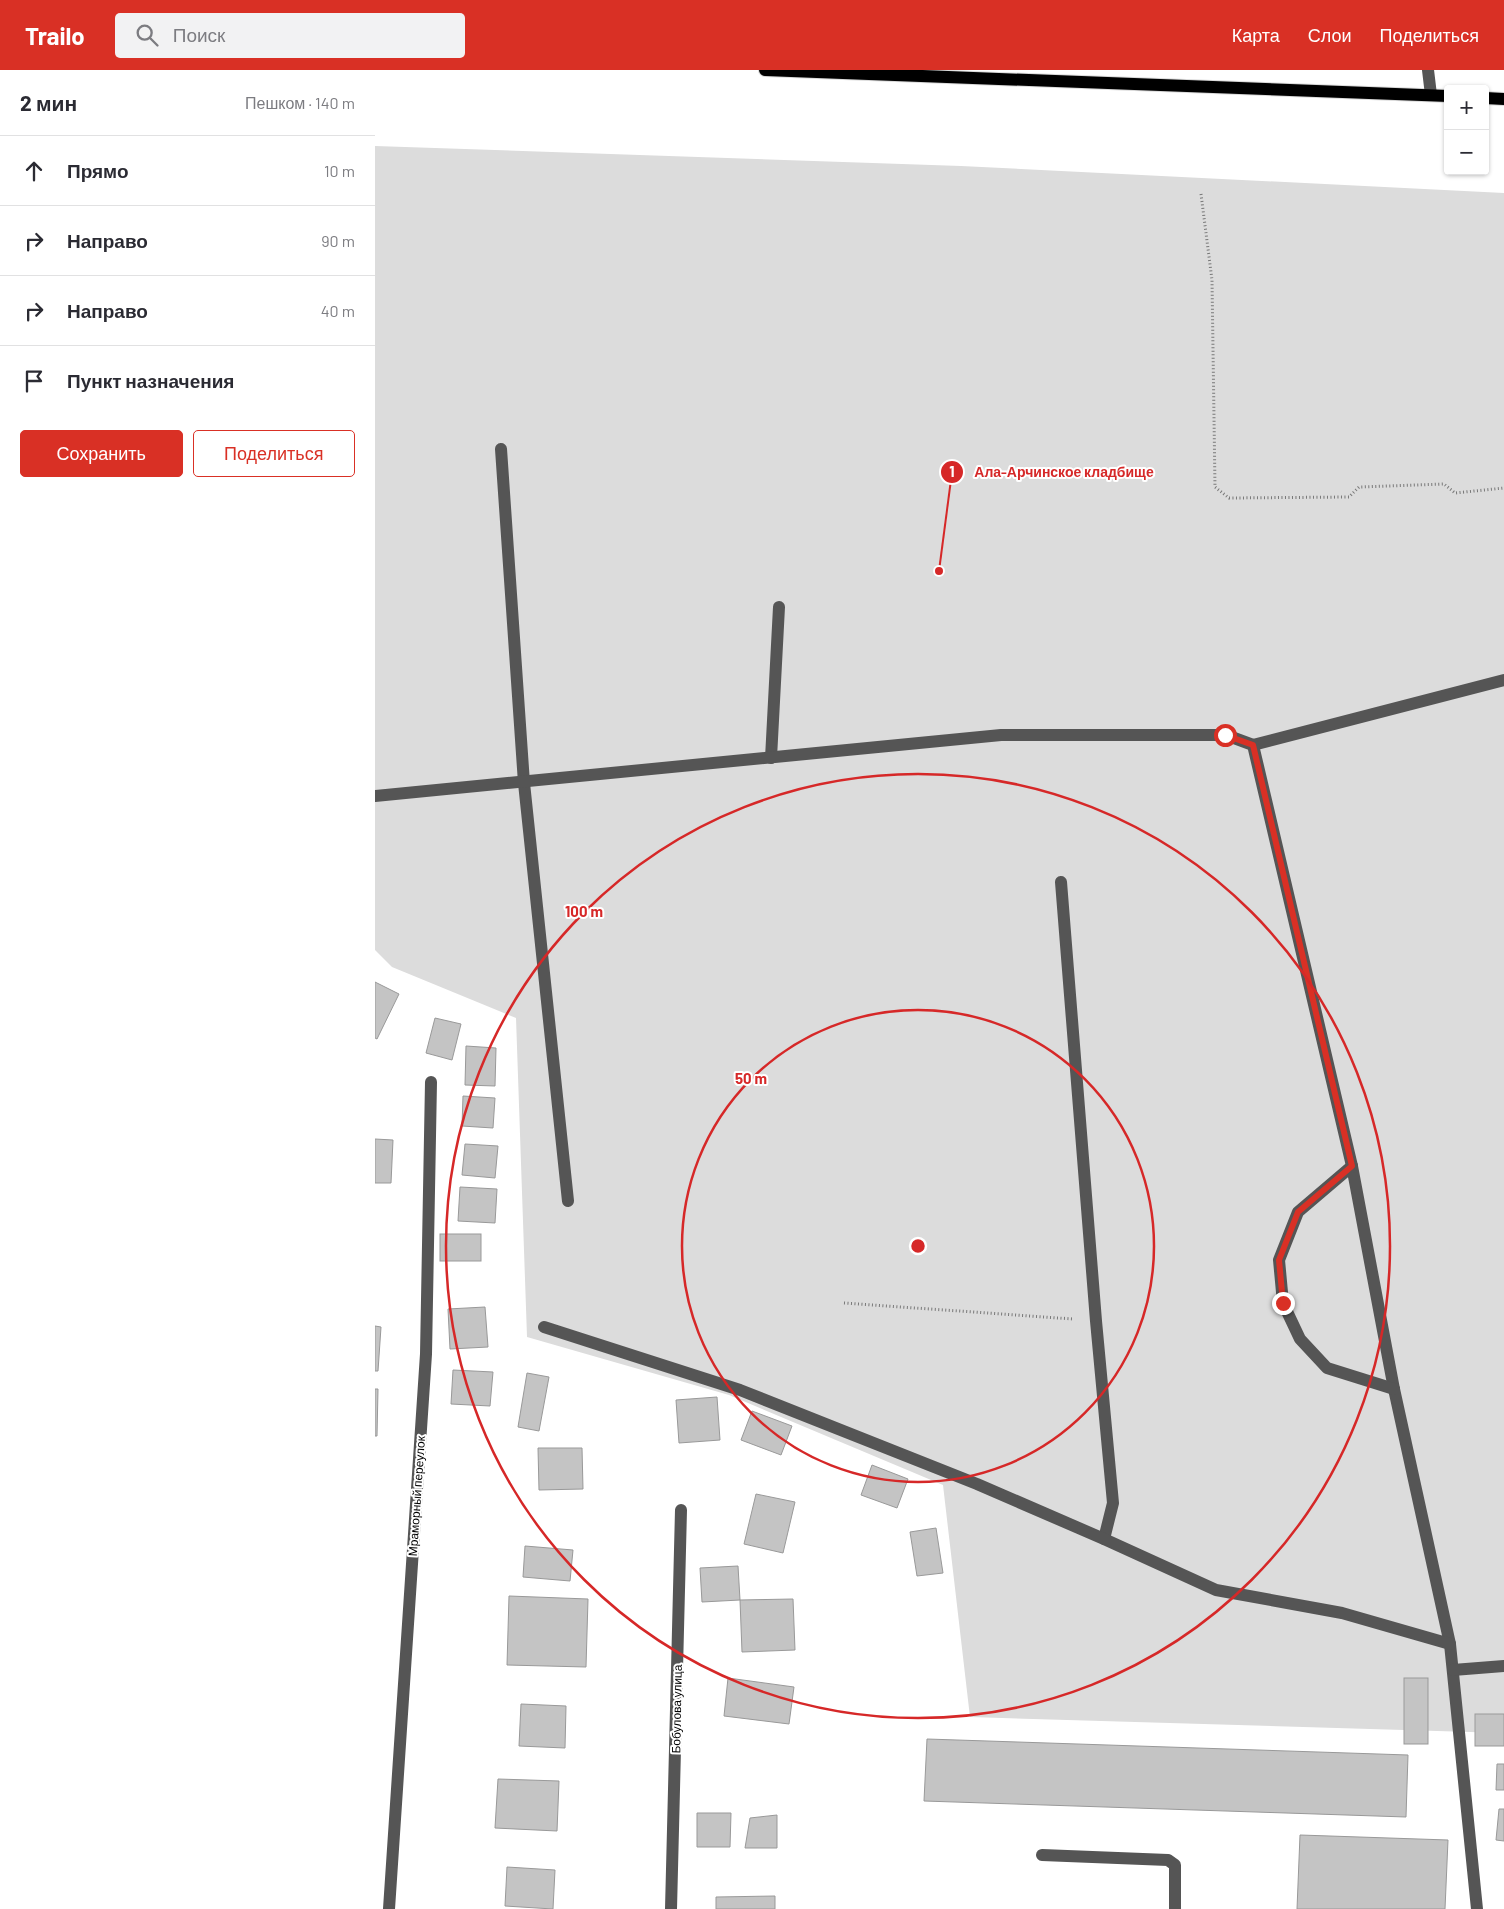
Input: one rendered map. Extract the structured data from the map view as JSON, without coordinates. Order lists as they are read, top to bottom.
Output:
{
  "streets": {
    "street": ["Мраморный переулок", "Бобулова улица"]
  },
  "places": ["Ала-Арчинское кладбище"],
  "page": {
    "header": "Trailo",
    "search": "Поиск",
    "nav": ["Карта", "Слои", "Поделиться"],
    "heading": ["2 мин", "Пешком · 140 m"],
    "map_buttons": ["+", "−"],
    "list": [
      ["Прямо", "10 m"],
      ["Направо", "90 m"],
      ["Направо", "40 m"],
      "Пункт назначения"
    ],
    "buttons": ["Сохранить", "Поделиться"]
  },
  "rings": ["100 m", "50 m"]
}
